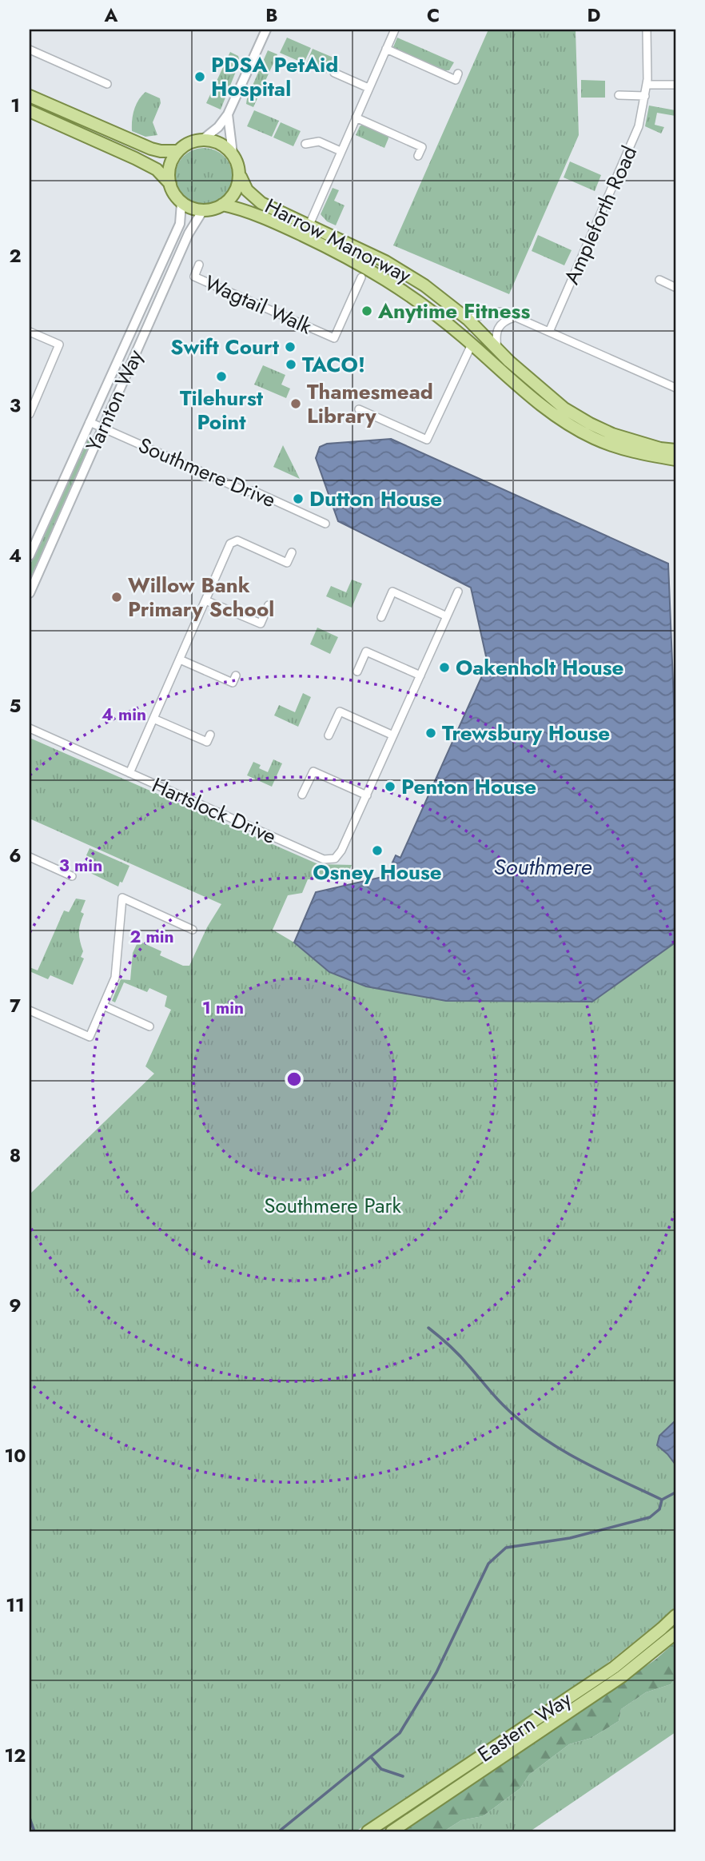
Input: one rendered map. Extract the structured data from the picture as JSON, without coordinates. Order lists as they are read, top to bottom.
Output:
{
  "streets": {
    "main road": ["Harrow Manorway", "Eastern Way"],
    "street": [
      "Ampleforth Road",
      "Wagtail Walk",
      "Yarnton Way",
      "Southmere Drive",
      "Hartslock Drive"
    ]
  },
  "crossings": [
    ["Harrow Manorway", "Yarnton Way"],
    ["Yarnton Way", "Southmere Drive"]
  ],
  "water": ["Southmere"],
  "parks": ["Southmere Park"],
  "places": [
    "PDSA PetAid Hospital",
    "Anytime Fitness",
    "Swift Court",
    "TACO!",
    "Tilehurst Point",
    "Thamesmead Library",
    "Dutton House",
    "Willow Bank Primary School",
    "Oakenholt House",
    "Trewsbury House",
    "Penton House",
    "Osney House"
  ],
  "grid": {
    "columns": [
      "A",
      "B",
      "C",
      "D"
    ],
    "rows": [
      "1",
      "2",
      "3",
      "4",
      "5",
      "6",
      "7",
      "8",
      "9",
      "10",
      "11",
      "12"
    ]
  },
  "rings": [
    "4 min",
    "3 min",
    "2 min",
    "1 min"
  ]
}
